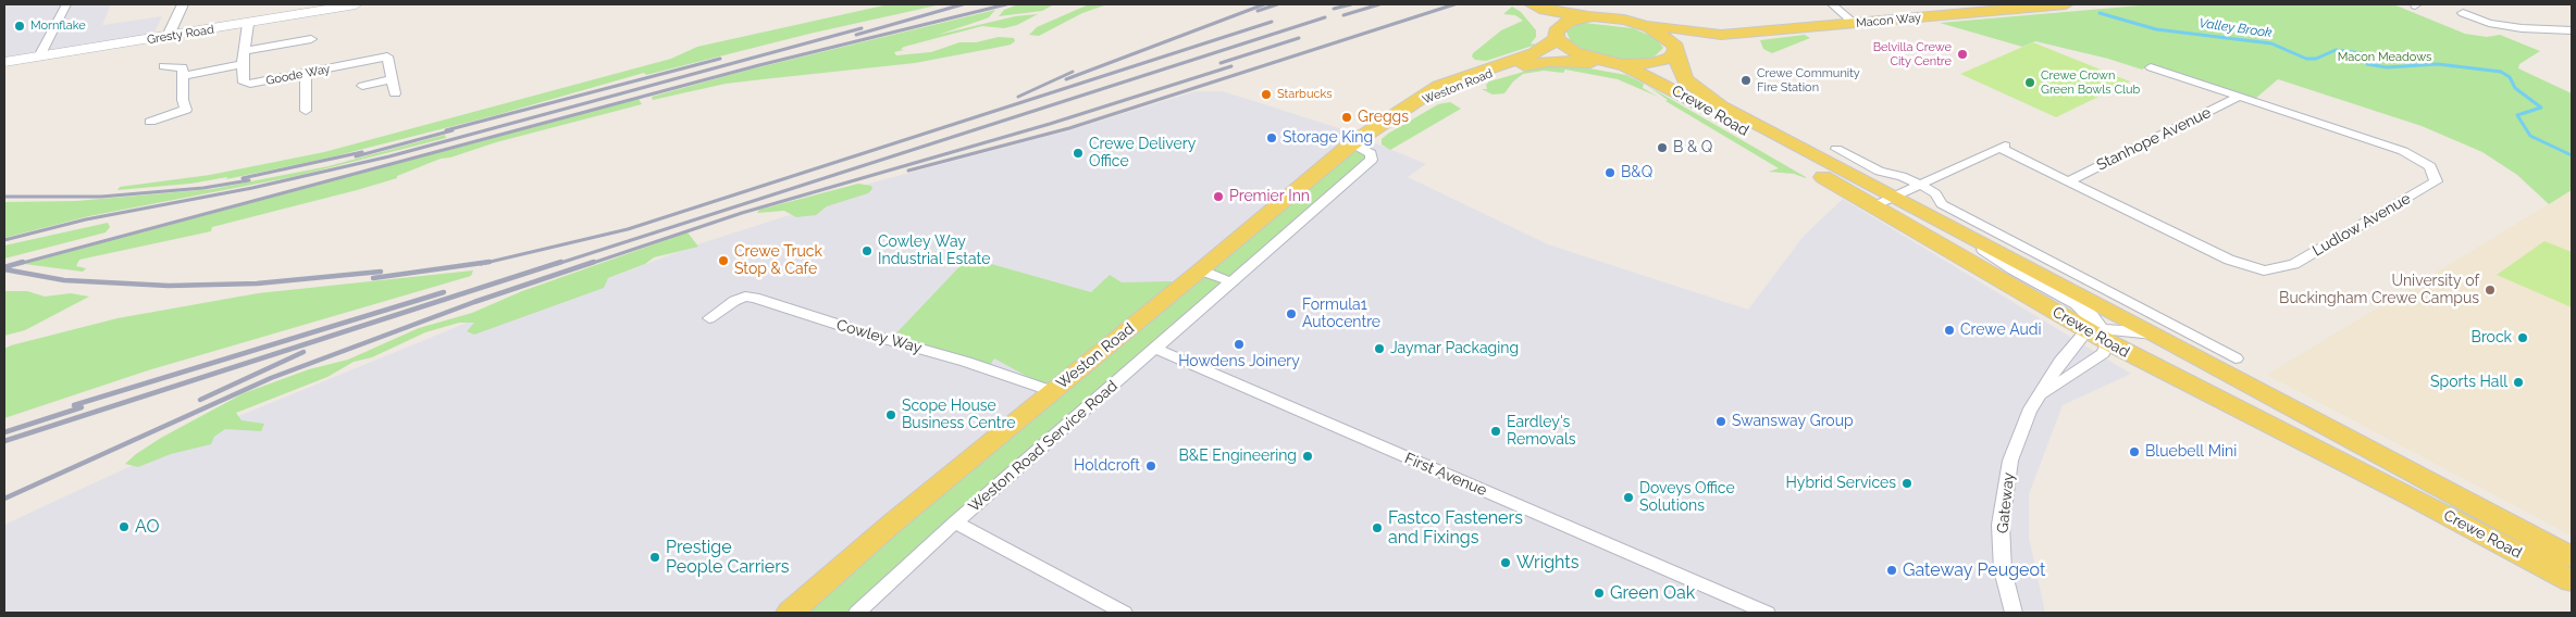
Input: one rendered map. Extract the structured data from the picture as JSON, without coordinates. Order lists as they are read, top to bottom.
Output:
{
  "streets": {
    "main road": [
      "Macon Way",
      "Gresty Road",
      "Weston Road",
      "Crewe Road"
    ],
    "street": [
      "Goode Way",
      "Stanhope Avenue",
      "Ludlow Avenue",
      "Cowley Way",
      "Weston Road Service Road",
      "First Avenue",
      "Gateway"
    ]
  },
  "crossings": [
    ["Macon Way", "Weston Road"],
    ["Macon Way", "Crewe Road"],
    ["Weston Road", "Crewe Road"],
    ["Weston Road", "Cowley Way"],
    ["Weston Road", "Weston Road Service Road"],
    ["Crewe Road", "Ludlow Avenue"],
    ["Crewe Road", "Gateway"],
    ["Stanhope Avenue", "Ludlow Avenue"],
    ["Weston Road Service Road", "First Avenue"]
  ],
  "water": ["Valley Brook"],
  "parks": ["Macon Meadows"],
  "places": [
    "Mornflake",
    "Belvilla Crewe City Centre",
    "Crewe Community Fire Station",
    "Crewe Crown Green Bowls Club",
    "Starbucks",
    "Greggs",
    "Storage King",
    "B & Q",
    "Crewe Delivery Office",
    "B&Q",
    "Premier Inn",
    "Cowley Way Industrial Estate",
    "Crewe Truck Stop & Cafe",
    "University of Buckingham Crewe Campus",
    "Formula1 Autocentre",
    "Crewe Audi",
    "Brock",
    "Howdens Joinery",
    "Jaymar Packaging",
    "Sports Hall",
    "Scope House Business Centre",
    "Swansway Group",
    "Eardley's Removals",
    "Bluebell Mini",
    "B&E Engineering",
    "Holdcroft",
    "Hybrid Services",
    "Doveys Office Solutions",
    "AO",
    "Fastco Fasteners and Fixings",
    "Prestige People Carriers",
    "Wrights",
    "Gateway Peugeot",
    "Green Oak"
  ]
}
